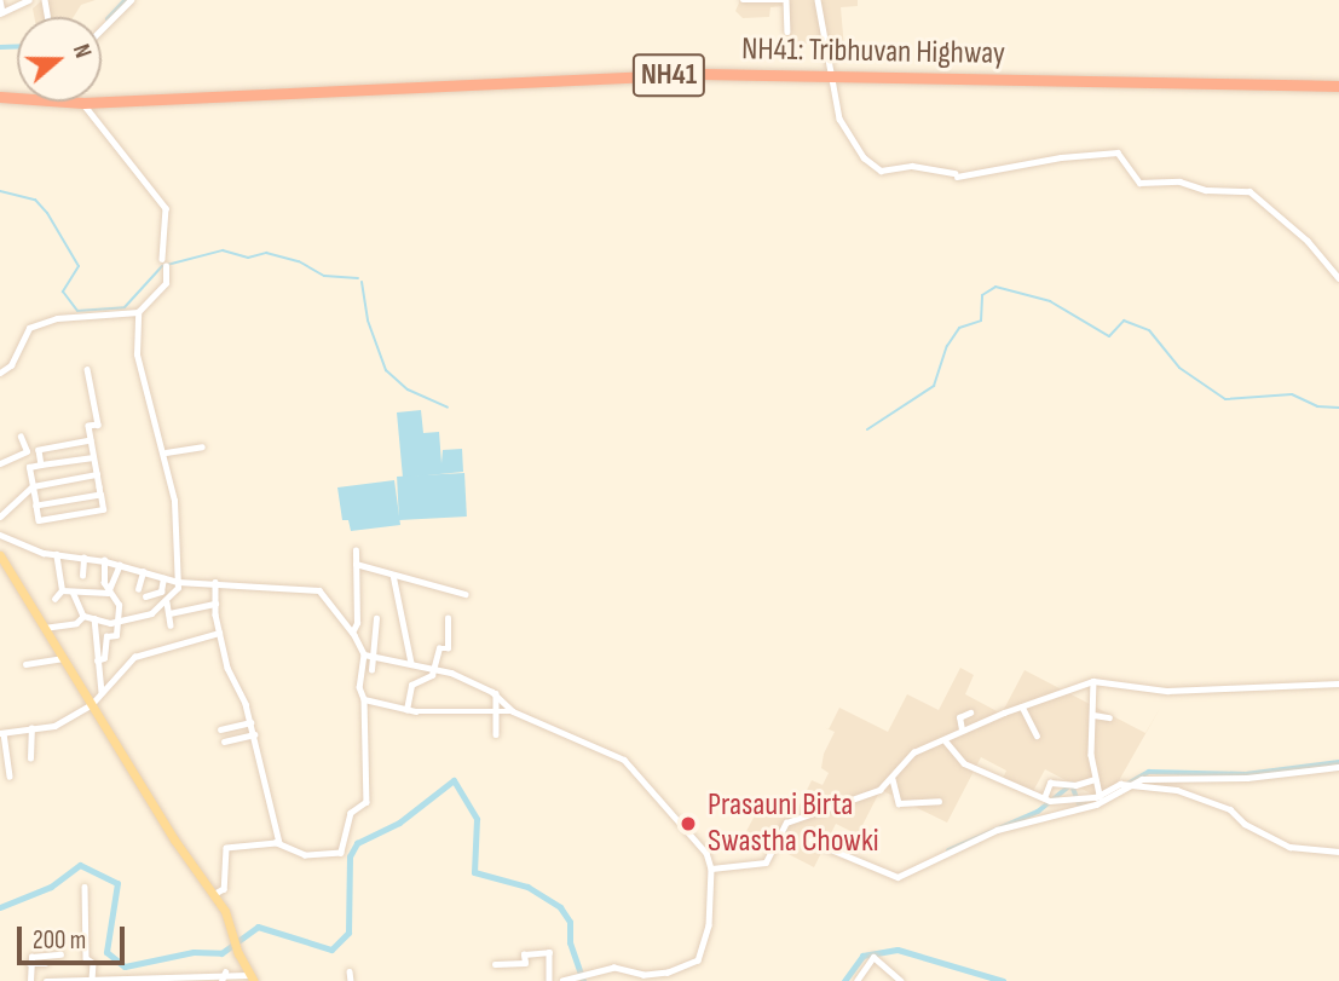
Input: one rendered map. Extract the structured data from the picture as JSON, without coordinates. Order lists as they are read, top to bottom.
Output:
{
  "streets": {
    "highway": ["NH41: Tribhuvan Highway", "NH41"]
  },
  "places": ["Prasauni Birta Swastha Chowki"],
  "scale_bar": "200 m",
  "north": "right"
}
